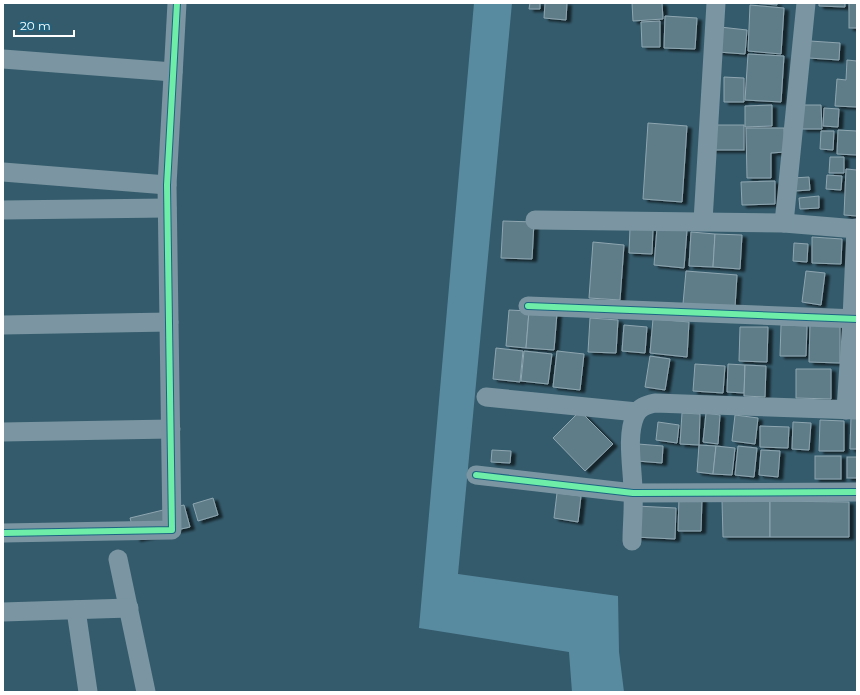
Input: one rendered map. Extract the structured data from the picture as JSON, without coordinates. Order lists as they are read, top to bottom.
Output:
{
  "scale_bar": "20 m"
}
